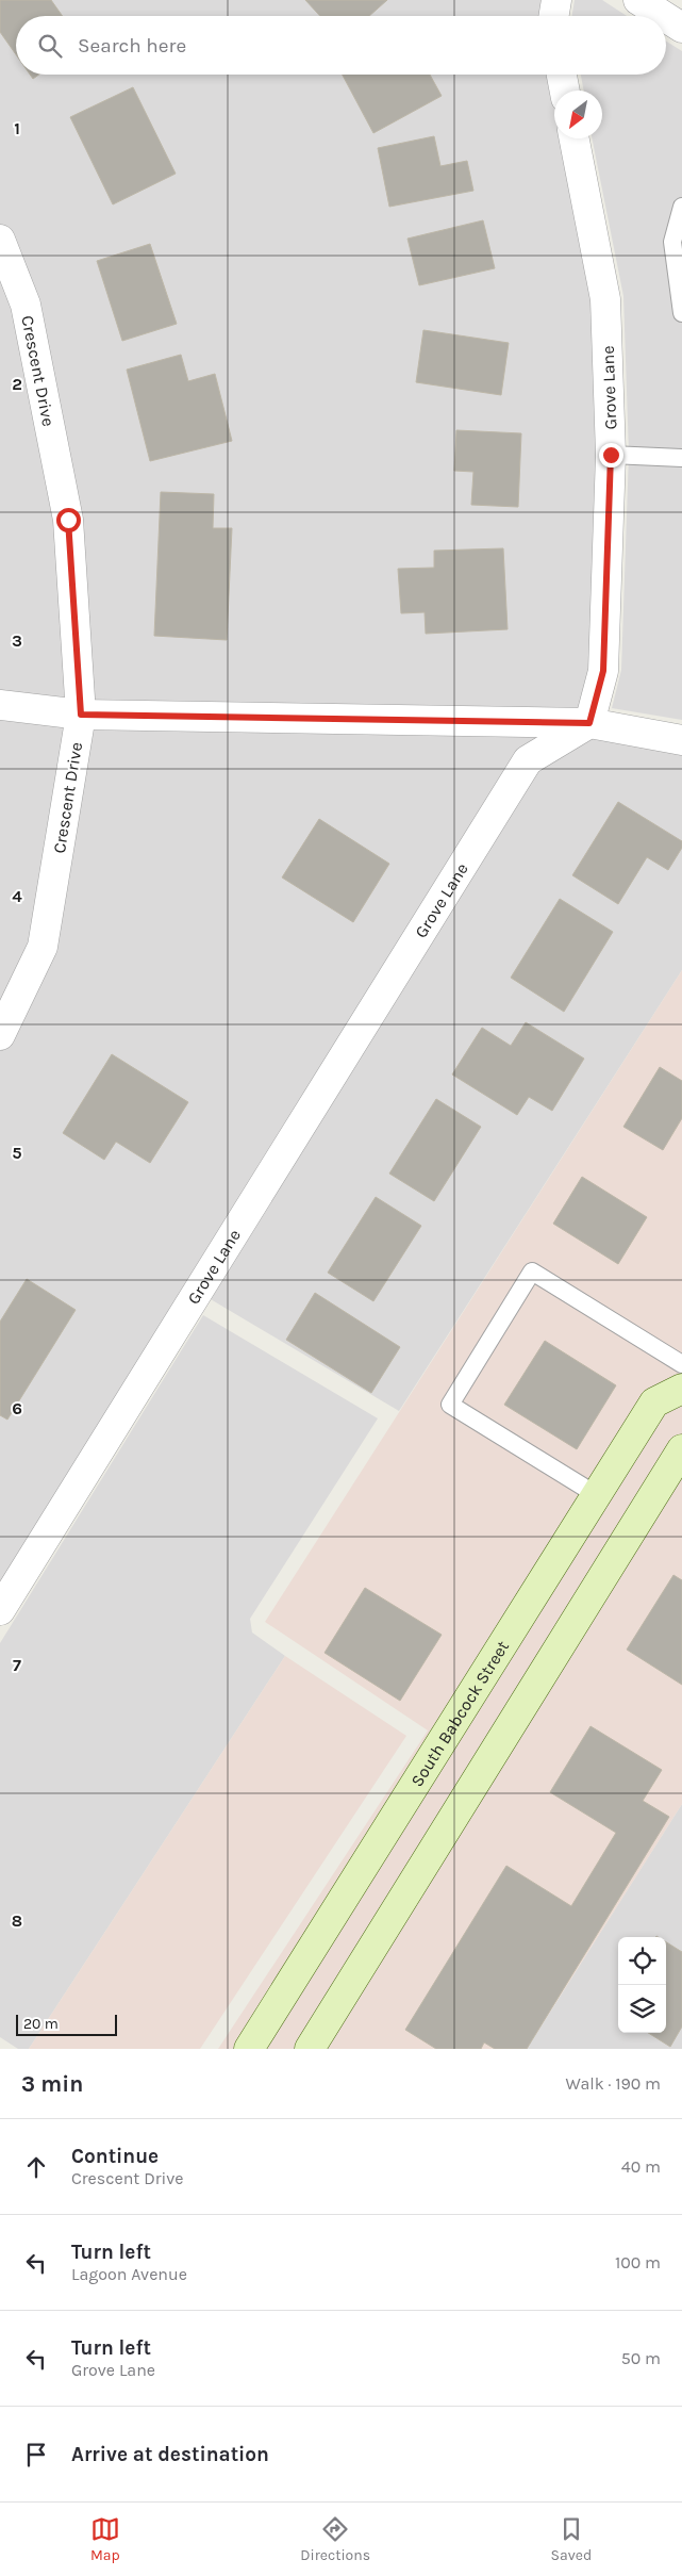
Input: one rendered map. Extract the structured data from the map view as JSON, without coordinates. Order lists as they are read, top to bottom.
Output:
{
  "streets": {
    "main road": ["South Babcock Street"],
    "street": ["Crescent Drive", "Grove Lane"]
  },
  "scale_bar": "20 m",
  "north": "bottom left",
  "page": {
    "search": "Search here",
    "scale": "20 m",
    "heading": ["3 min", "Walk · 190 m"],
    "list": [
      ["Continue", "Crescent Drive", "40 m"],
      ["Turn left", "Lagoon Avenue", "100 m"],
      ["Turn left", "Grove Lane", "50 m"],
      "Arrive at destination"
    ],
    "nav": ["Map", "Directions", "Saved"]
  },
  "grid": {
    "rows": [
      "1",
      "2",
      "3",
      "4",
      "5",
      "6",
      "7",
      "8"
    ]
  }
}
